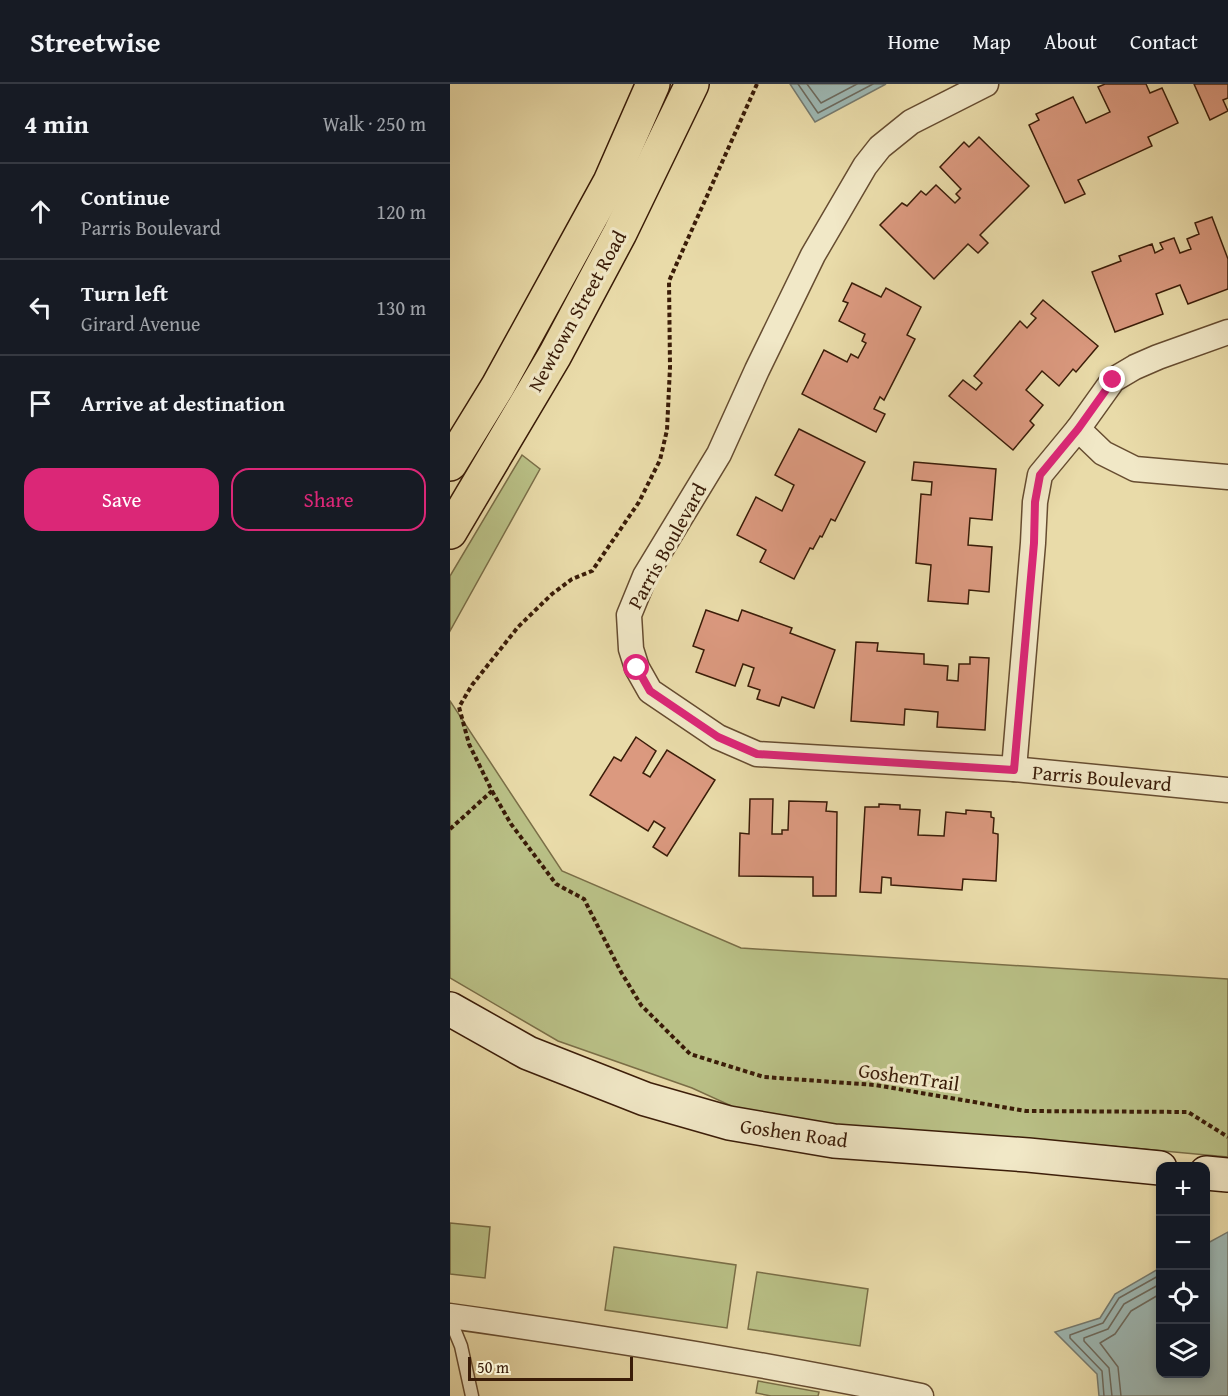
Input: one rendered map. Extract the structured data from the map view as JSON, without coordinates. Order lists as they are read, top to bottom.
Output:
{
  "streets": {
    "main road": ["Newtown Street Road", "Goshen Road"],
    "street": ["Parris Boulevard"],
    "path": ["GoshenTrail"]
  },
  "scale_bar": "50 m",
  "page": {
    "header": "Streetwise",
    "nav": [
      "Home",
      "Map",
      "About",
      "Contact"
    ],
    "heading": ["4 min", "Walk · 250 m"],
    "list": [
      ["Continue", "Parris Boulevard", "120 m"],
      ["Turn left", "Girard Avenue", "130 m"],
      "Arrive at destination"
    ],
    "buttons": ["Save", "Share"],
    "map_buttons": ["+", "−"],
    "scale": "50 m"
  }
}
